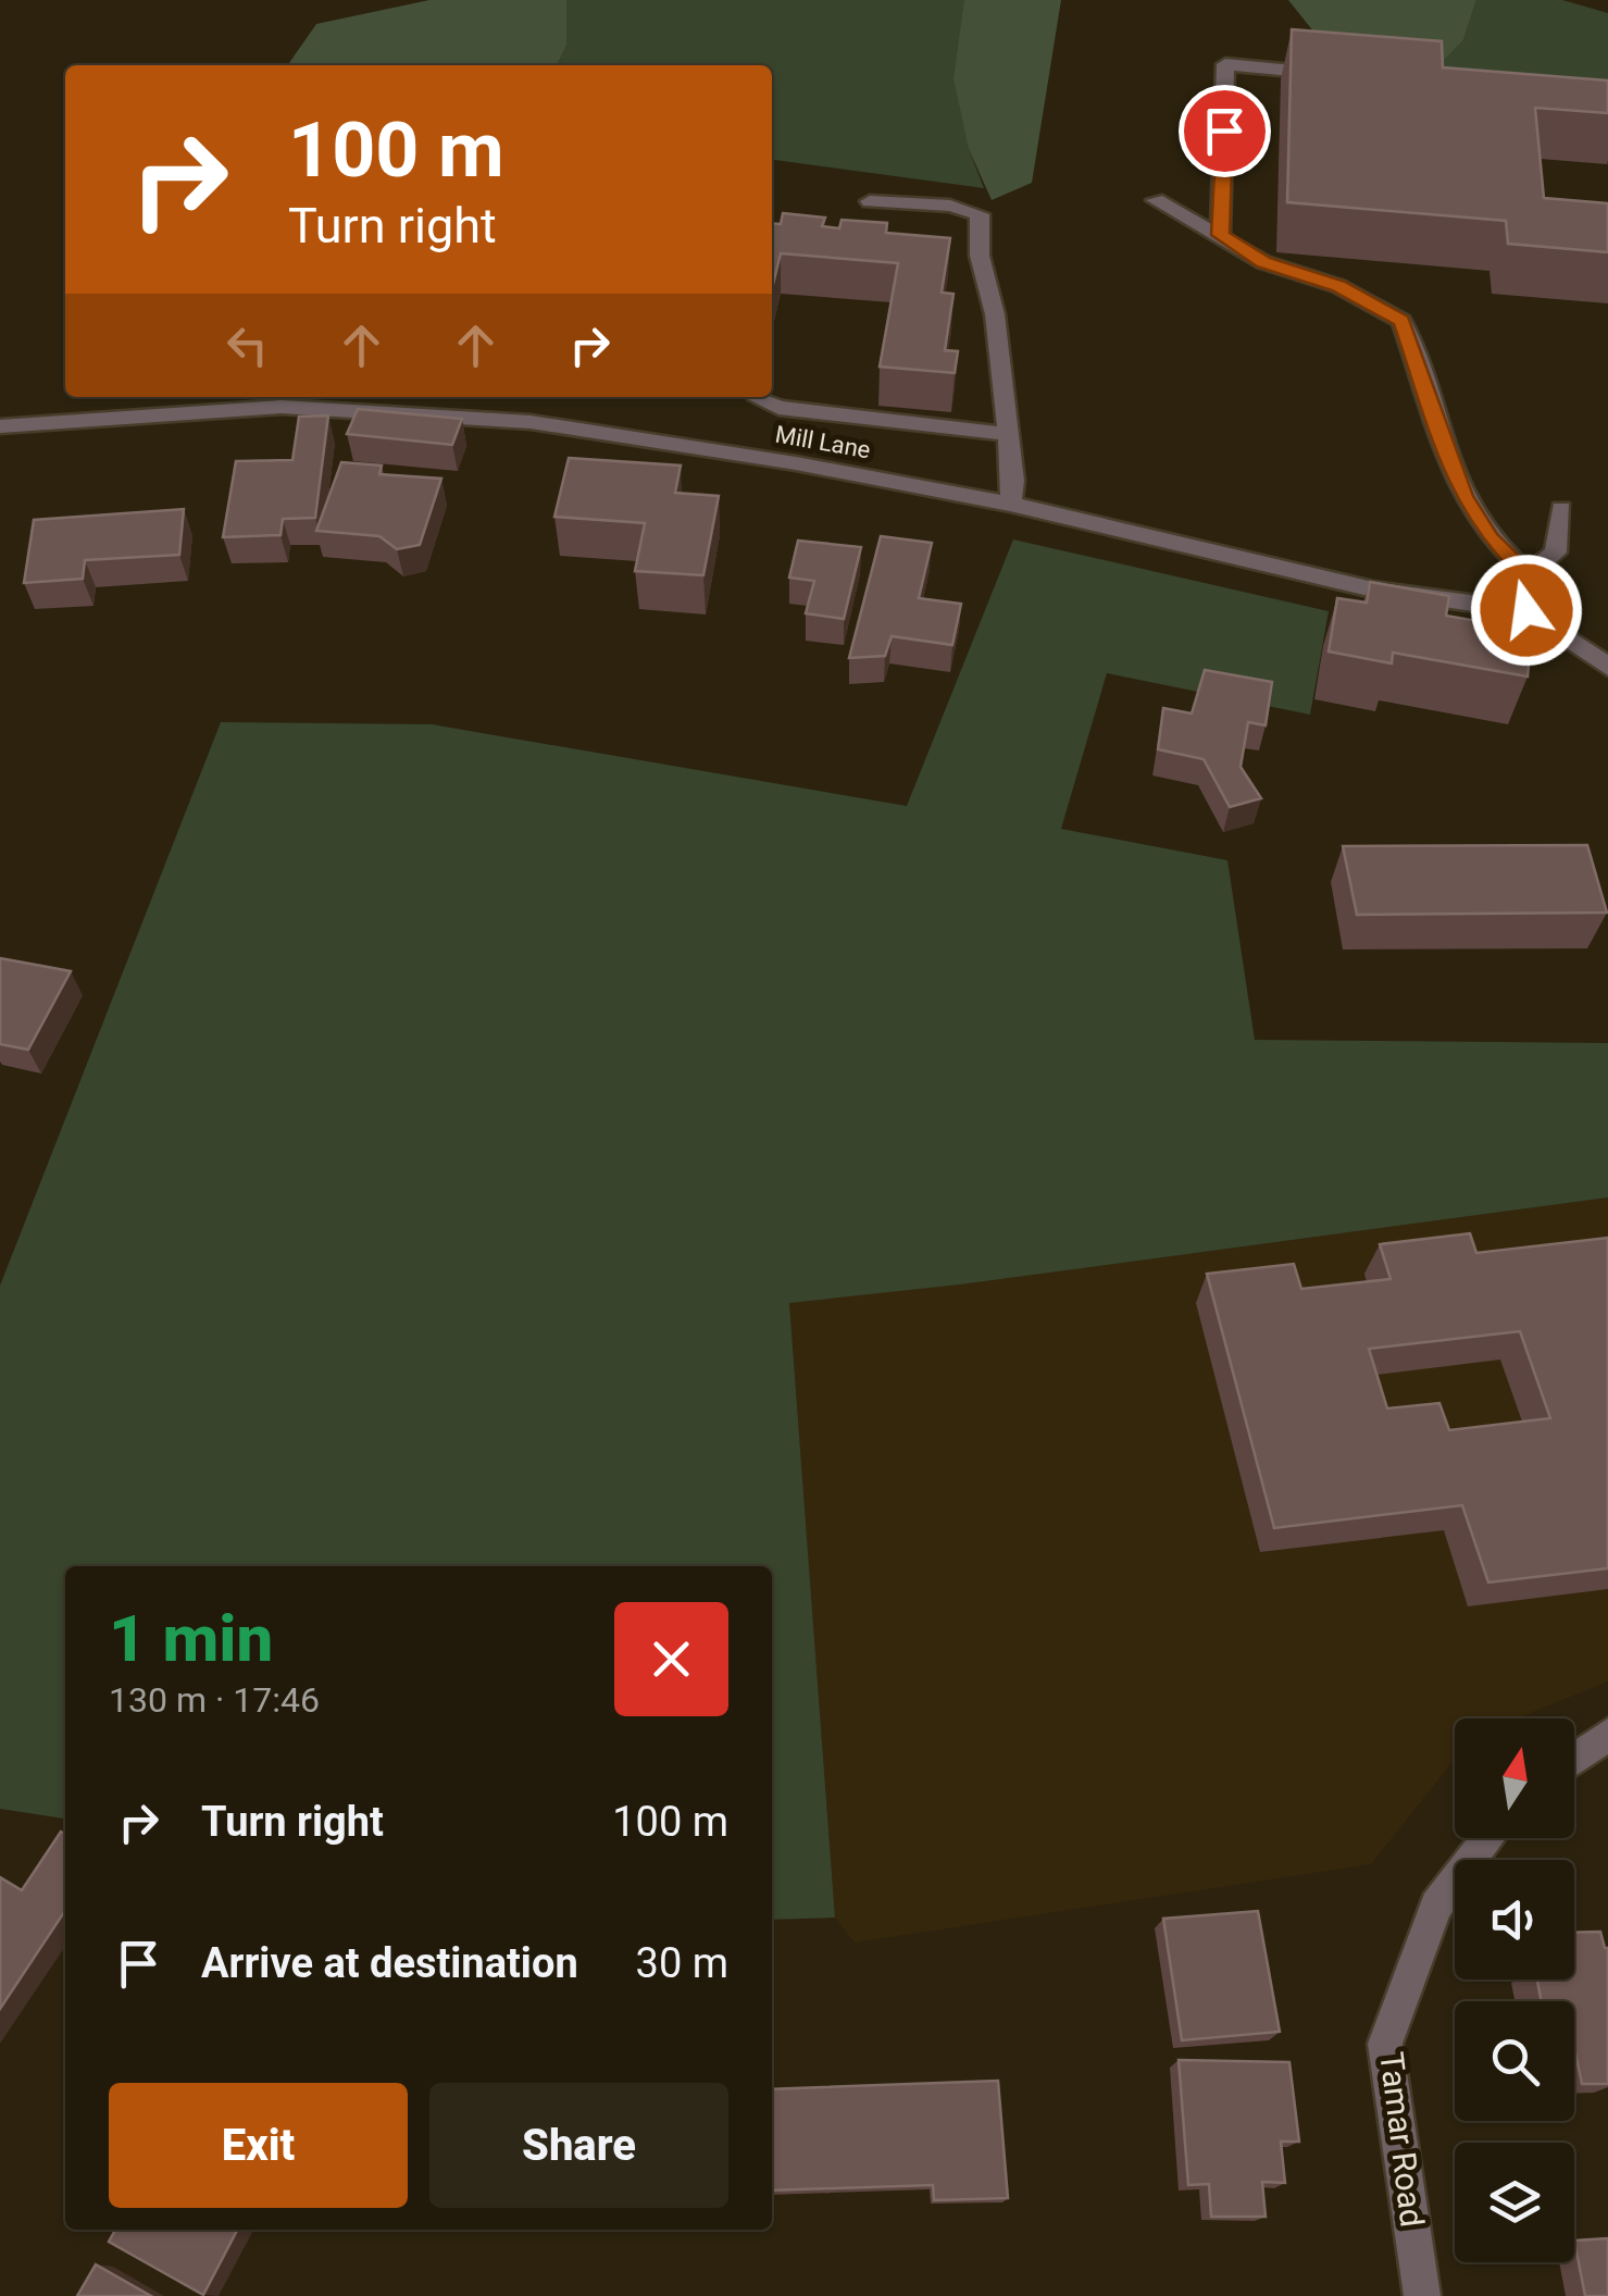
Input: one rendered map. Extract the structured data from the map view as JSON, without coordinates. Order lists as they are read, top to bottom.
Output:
{
  "streets": {
    "street": ["Mill Lane", "Tamar Road"]
  },
  "north": "top",
  "page": {
    "turn": ["100 m", "Turn right"],
    "heading": ["1 min", "130 m · 17:46"],
    "list": [
      {
        "name": "Turn right",
        "value": "100 m"
      },
      {
        "name": "Arrive at destination",
        "value": "30 m"
      }
    ],
    "buttons": ["Exit", "Share"]
  }
}
